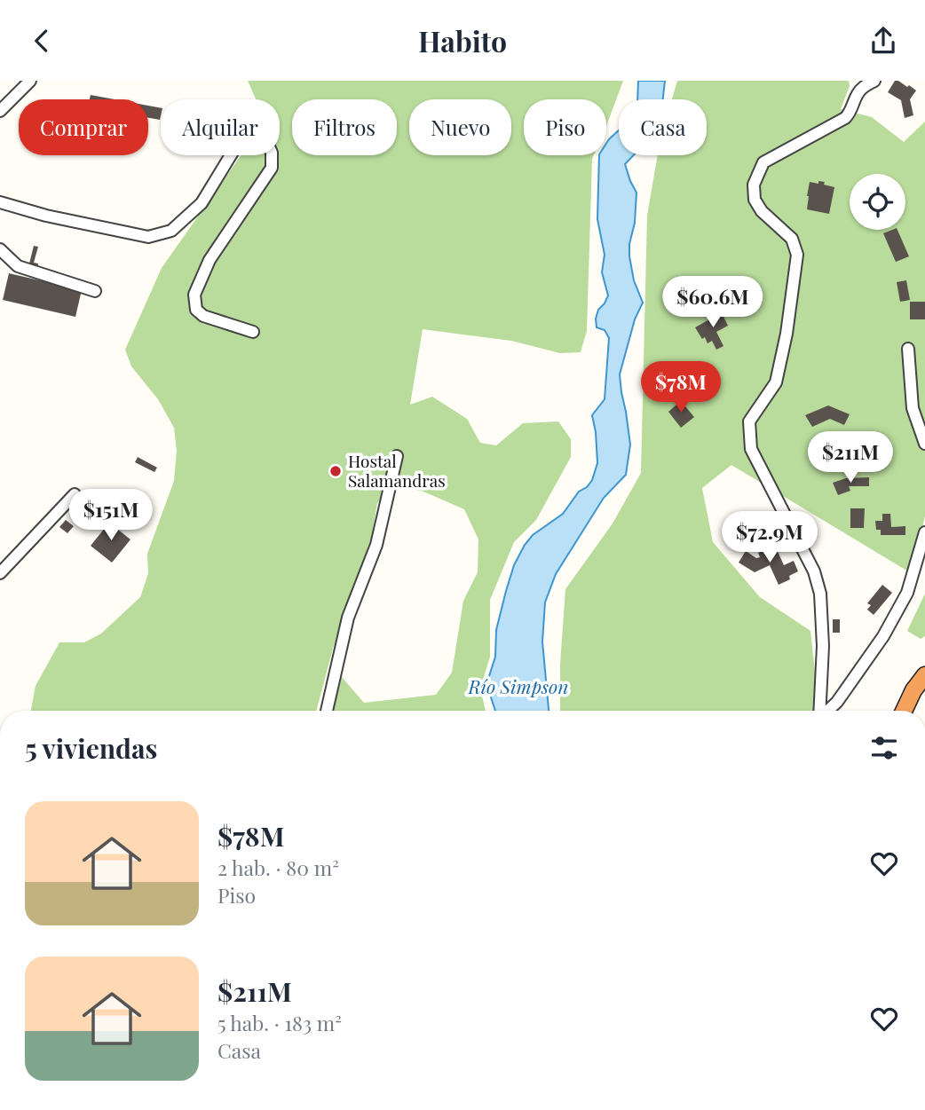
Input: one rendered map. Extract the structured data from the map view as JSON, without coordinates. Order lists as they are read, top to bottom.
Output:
{
  "water": ["Río Simpson"],
  "places": ["Hostal Salamandras"],
  "page": {
    "header": "Habito",
    "chip": [
      "Comprar",
      "Alquilar",
      "Filtros",
      "Nuevo",
      "Piso",
      "Casa"
    ],
    "price": [
      "$60.6M",
      "$78M",
      "$211M",
      "$151M",
      "$72.9M"
    ],
    "heading": "5 viviendas",
    "list": [
      {
        "name": "$78M",
        "note": "2 hab. · 80 m² · Piso"
      },
      {
        "name": "$211M",
        "note": "5 hab. · 183 m² · Casa"
      }
    ]
  }
}
